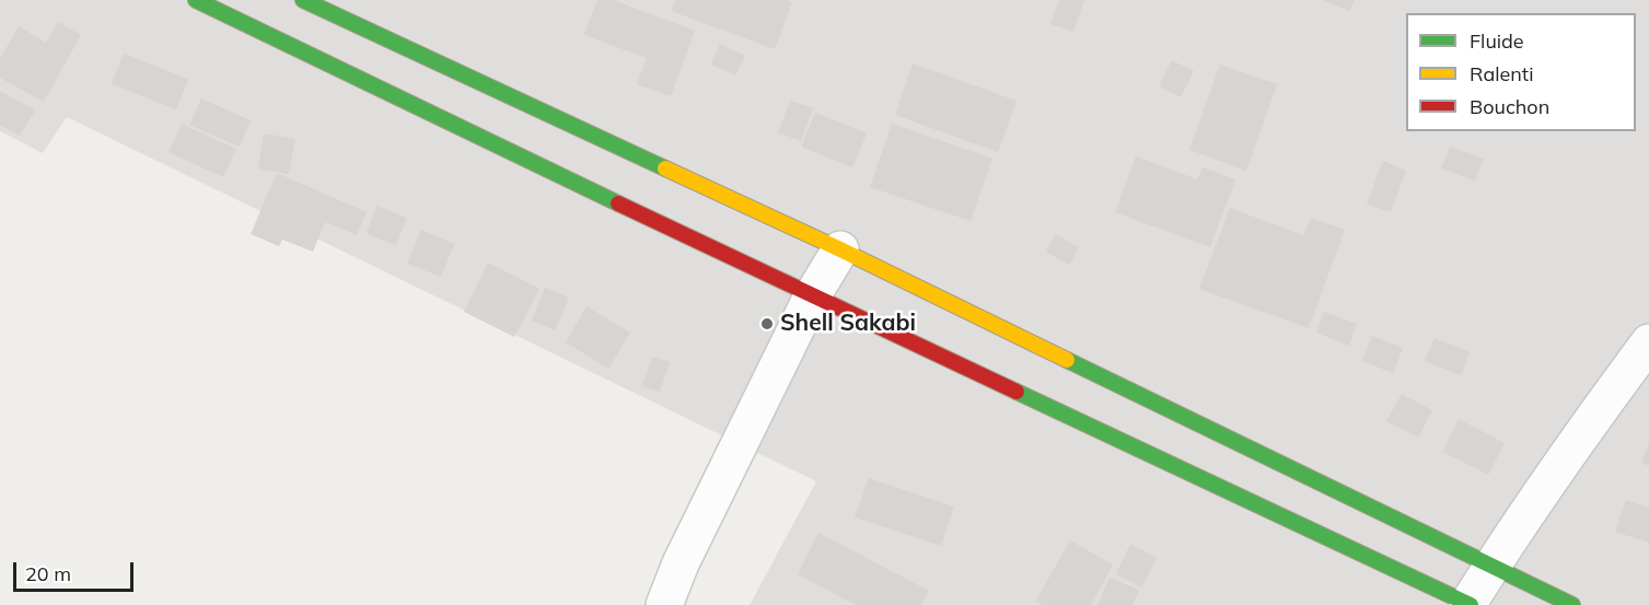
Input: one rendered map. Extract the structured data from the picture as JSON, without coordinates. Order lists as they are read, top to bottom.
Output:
{
  "places": ["Shell Sakabi"],
  "legend": ["Fluide", "Ralenti", "Bouchon"],
  "scale_bar": "20 m"
}
